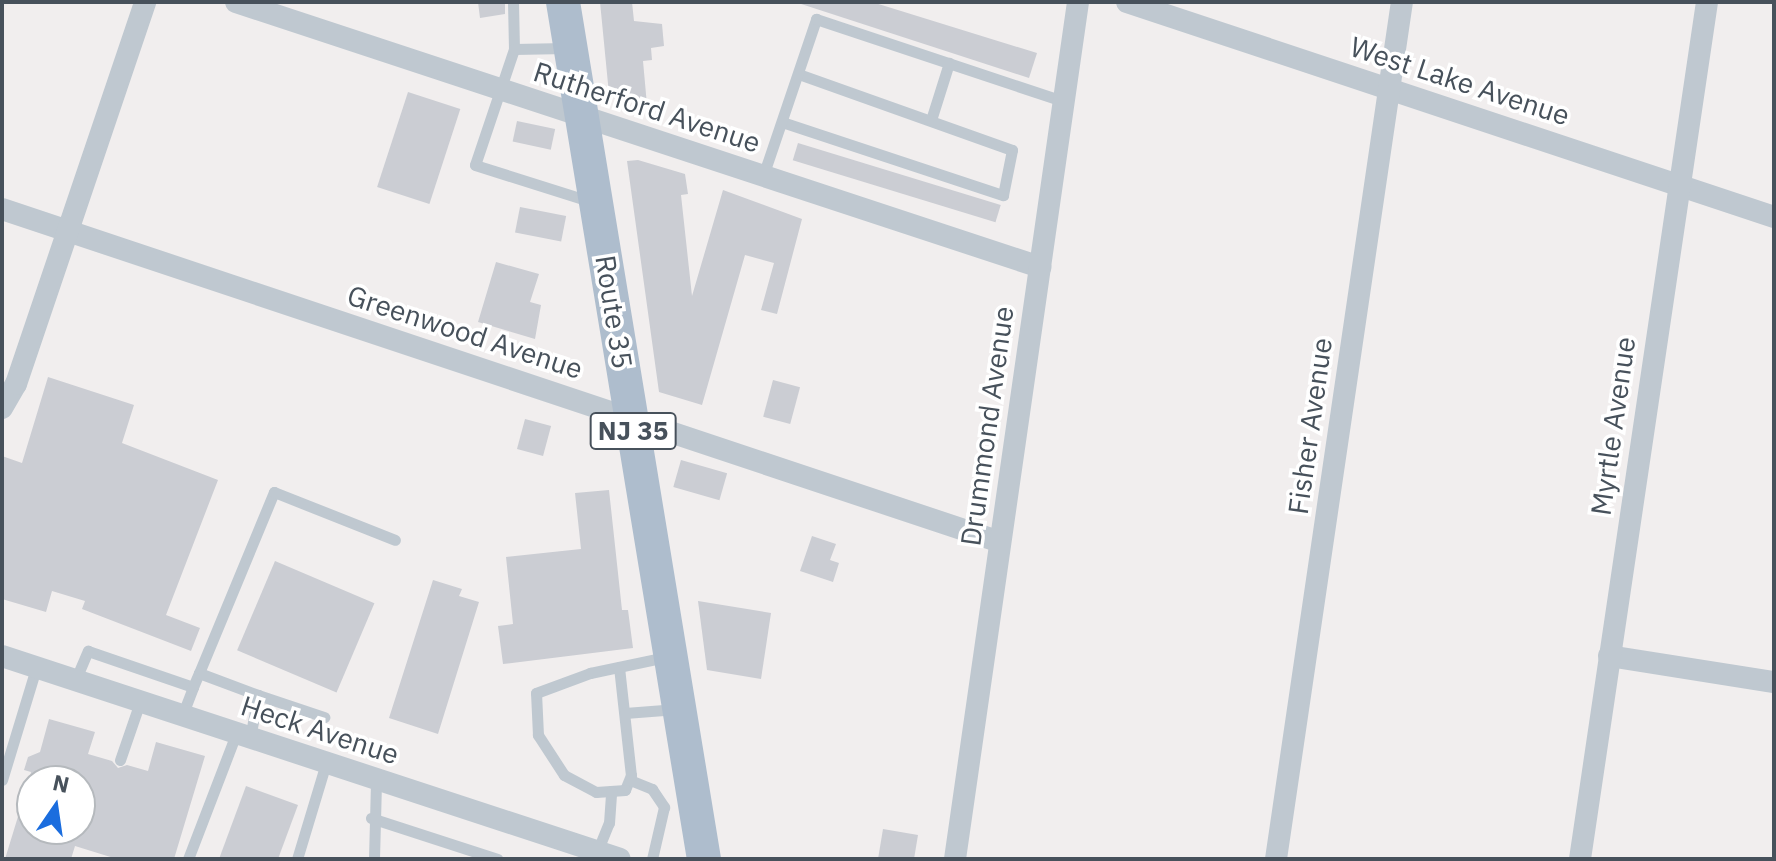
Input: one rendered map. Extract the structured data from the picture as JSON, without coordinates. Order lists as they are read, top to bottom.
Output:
{
  "streets": {
    "main road": ["Route 35", "NJ 35"],
    "street": [
      "West Lake Avenue",
      "Rutherford Avenue",
      "Greenwood Avenue",
      "Drummond Avenue",
      "Fisher Avenue",
      "Myrtle Avenue",
      "Heck Avenue"
    ]
  },
  "crossings": [
    ["West Lake Avenue", "Fisher Avenue"],
    ["West Lake Avenue", "Myrtle Avenue"],
    ["Rutherford Avenue", "Route 35"],
    ["Rutherford Avenue", "Drummond Avenue"],
    ["Route 35", "Greenwood Avenue"],
    ["Greenwood Avenue", "Drummond Avenue"]
  ],
  "north": "top"
}
